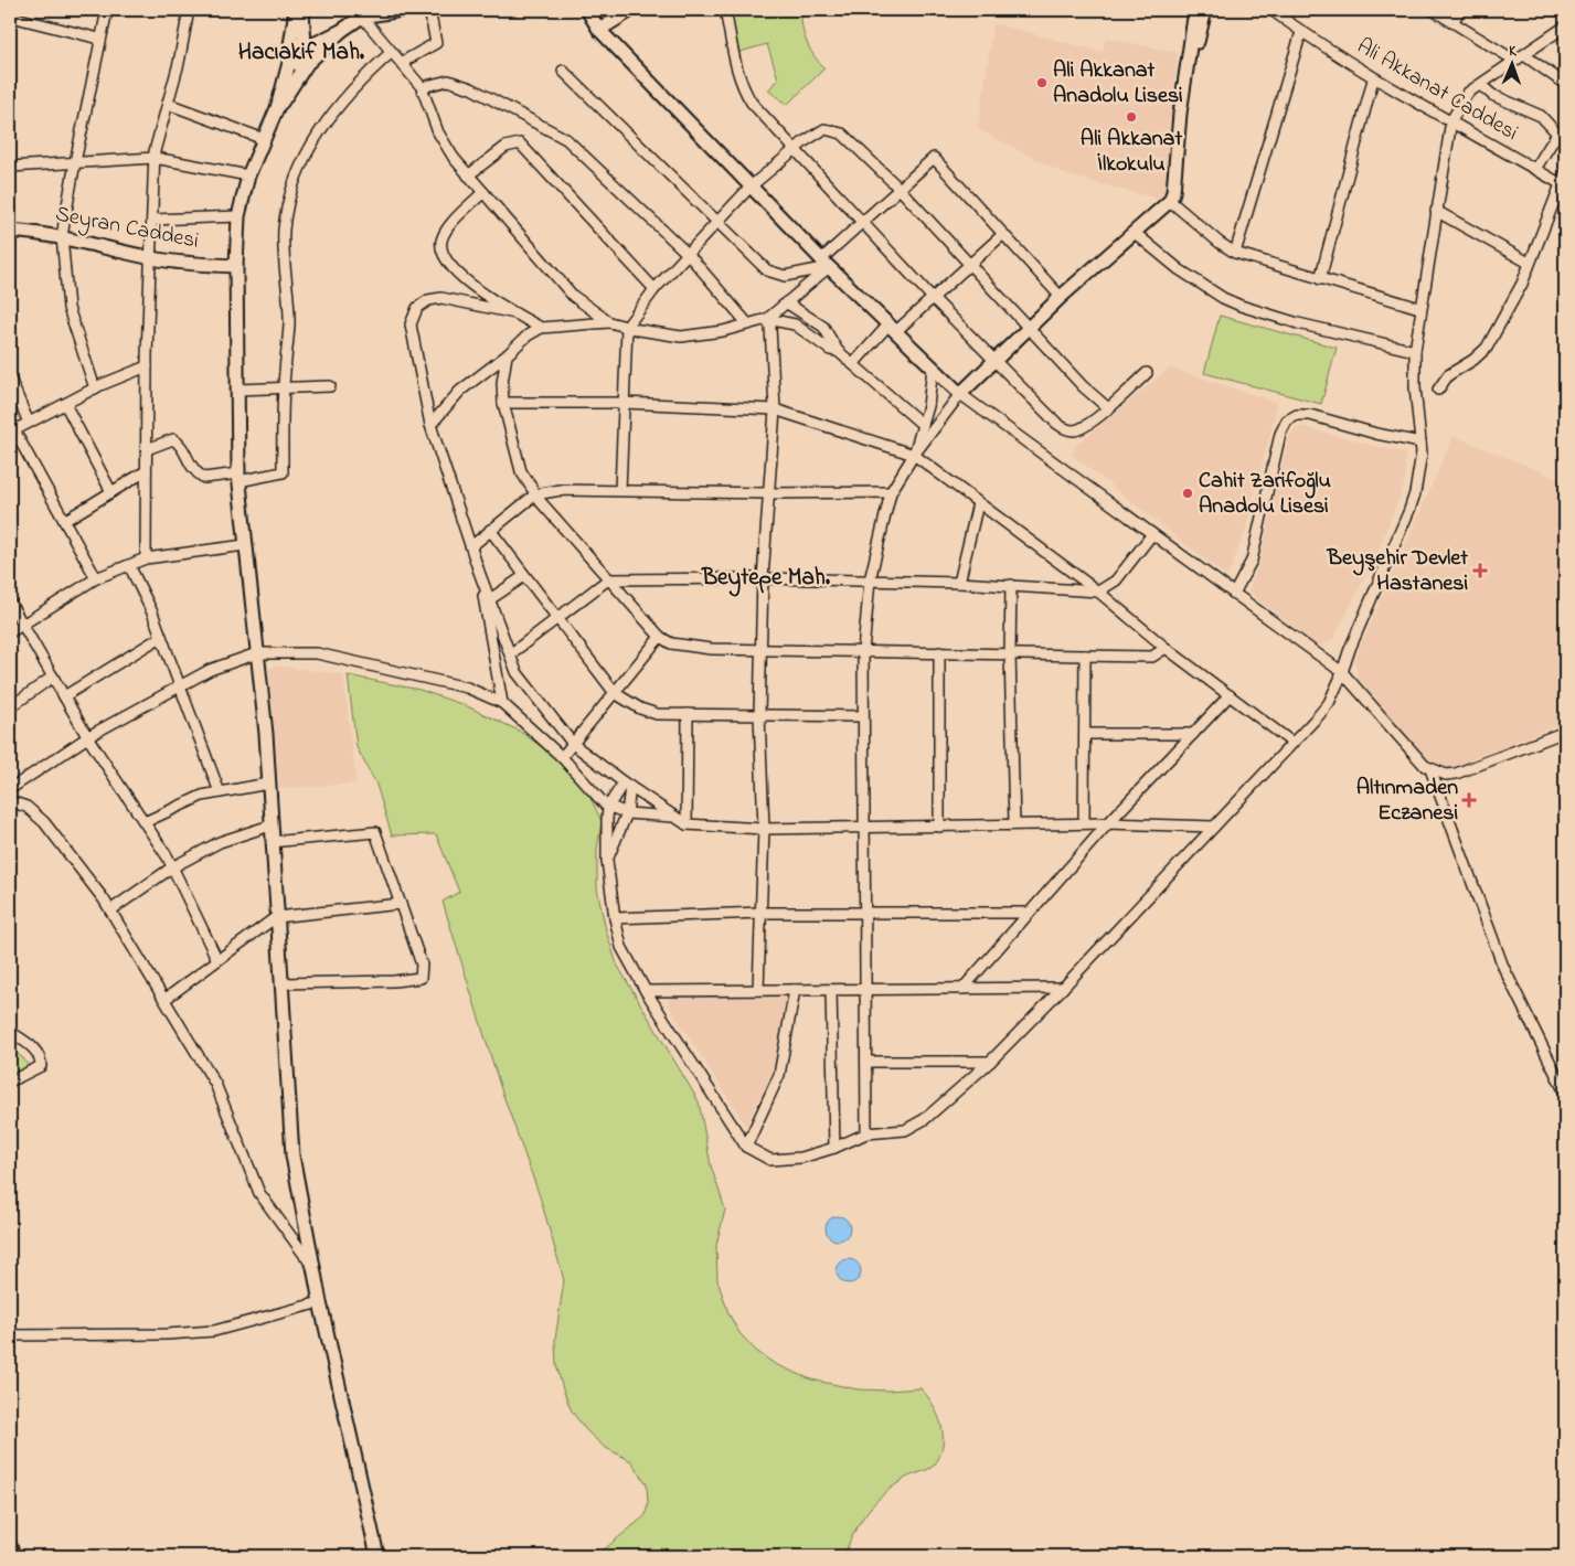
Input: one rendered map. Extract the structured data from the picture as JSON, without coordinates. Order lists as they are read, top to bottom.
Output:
{
  "streets": {
    "street": ["Ali Akkanat Caddesi", "Seyran Caddesi"]
  },
  "districts": ["Hacıakif Mah.", "Beytepe Mah."],
  "places": {
    "other": ["Ali Akkanat Anadolu Lisesi", "Ali Akkanat İlkokulu", "Cahit Zarifoğlu Anadolu Lisesi"],
    "health": ["Beyşehir Devlet Hastanesi", "Altınmaden Eczanesi"]
  },
  "north": "top"
}
